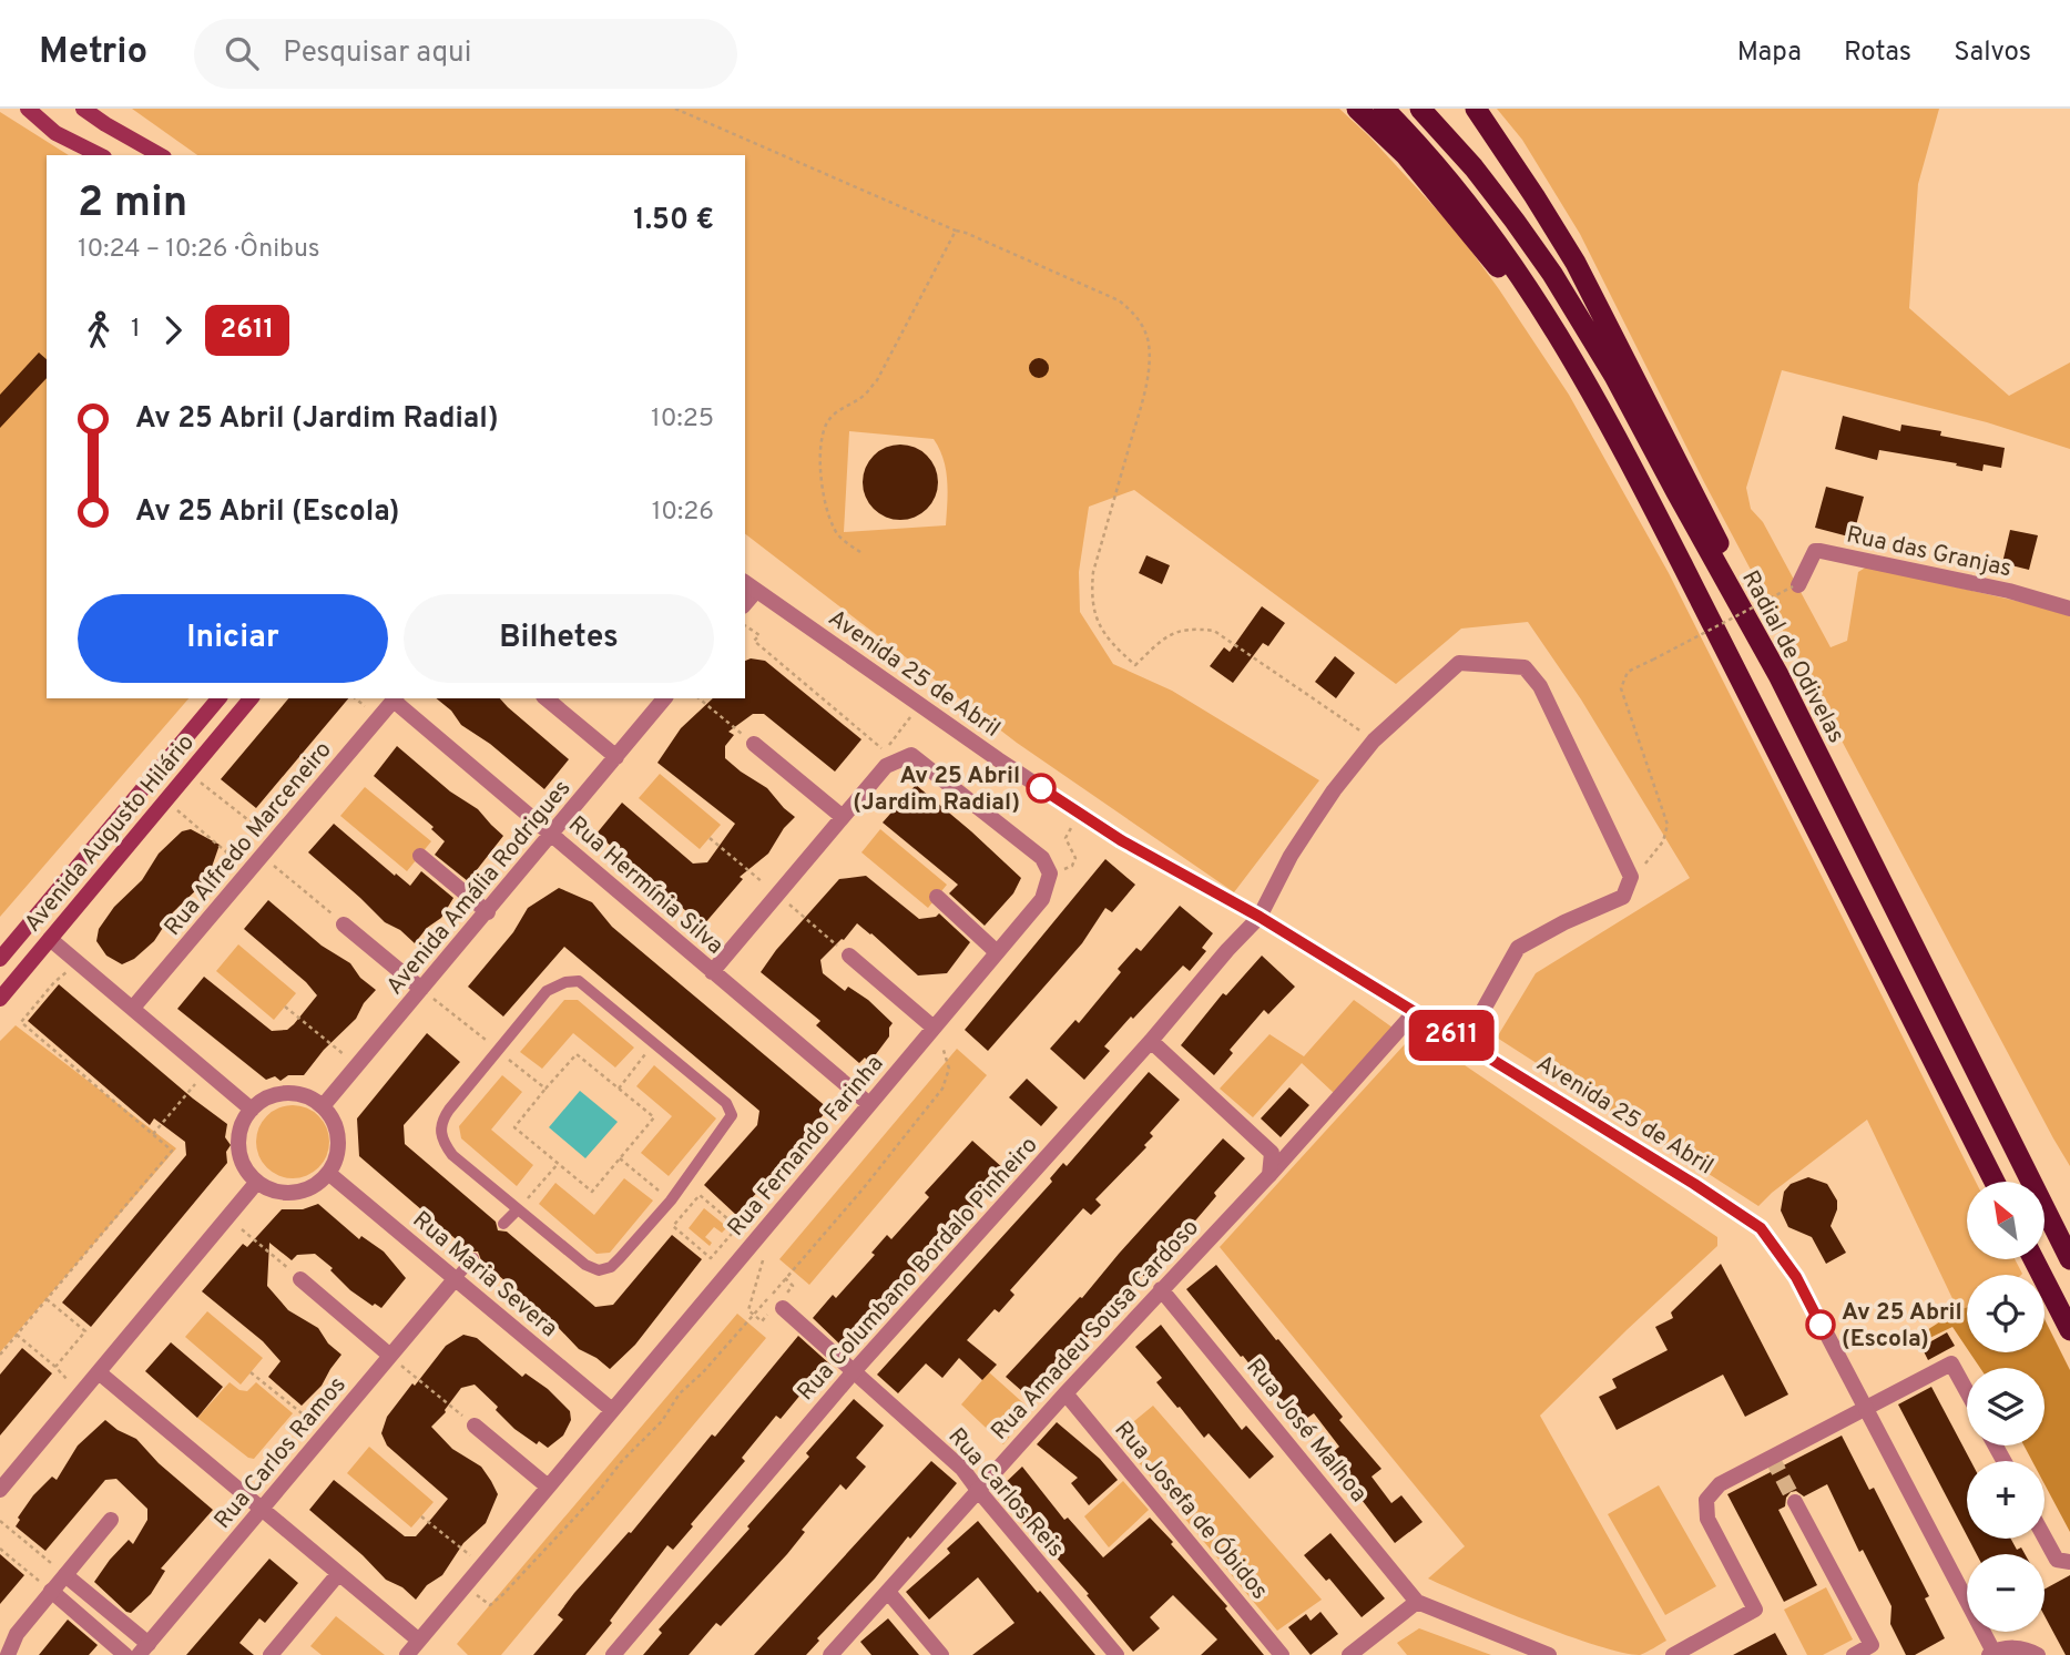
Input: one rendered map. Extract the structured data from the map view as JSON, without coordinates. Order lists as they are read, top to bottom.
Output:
{
  "streets": {
    "highway": ["Radial de Odivelas"],
    "main road": ["Avenida Augusto Hilário"],
    "street": [
      "Rua das Granjas",
      "Avenida 25 de Abril",
      "Rua Alfredo Marceneiro",
      "Rua Hermínia Silva",
      "Avenida Amália Rodrigues",
      "Rua Fernando Farinha",
      "Rua Columbano Bordalo Pinheiro",
      "Rua Maria Severa",
      "Rua Amadeu Sousa Cardoso",
      "Rua José Malhoa",
      "Rua Carlos Ramos",
      "Rua Carlos Reis",
      "Rua Josefa de Óbidos"
    ]
  },
  "crossings": [
    ["Avenida 25 de Abril", "Rua Columbano Bordalo Pinheiro"],
    ["Avenida 25 de Abril", "Rua Amadeu Sousa Cardoso"],
    ["Rua Alfredo Marceneiro", "Rua Hermínia Silva"],
    ["Rua Hermínia Silva", "Avenida Amália Rodrigues"],
    ["Rua Hermínia Silva", "Rua Fernando Farinha"],
    ["Avenida Amália Rodrigues", "Rua Maria Severa"],
    ["Rua Fernando Farinha", "Rua Maria Severa"],
    ["Rua Columbano Bordalo Pinheiro", "Rua Carlos Reis"],
    ["Rua Maria Severa", "Rua Carlos Ramos"],
    ["Rua Amadeu Sousa Cardoso", "Rua José Malhoa"],
    ["Rua Amadeu Sousa Cardoso", "Rua Carlos Reis"],
    ["Rua Amadeu Sousa Cardoso", "Rua Josefa de Óbidos"]
  ],
  "places": ["Av 25 Abril (Jardim Radial)", "Av 25 Abril (Escola)"],
  "lines": ["bus line 2611"],
  "north": "top left",
  "page": {
    "header": "Metrio",
    "search": "Pesquisar aqui",
    "nav": ["Mapa", "Rotas", "Salvos"],
    "on_map": "2611",
    "heading": ["2 min", "10:24 – 10:26 · Ônibus", "1.50 €"],
    "legs": ["1", "2611"],
    "list": [
      {
        "name": "Av 25 Abril (Jardim Radial)",
        "value": "10:25"
      },
      {
        "name": "Av 25 Abril (Escola)",
        "value": "10:26"
      }
    ],
    "buttons": ["Iniciar", "Bilhetes"],
    "map_buttons": ["+", "−"]
  }
}
